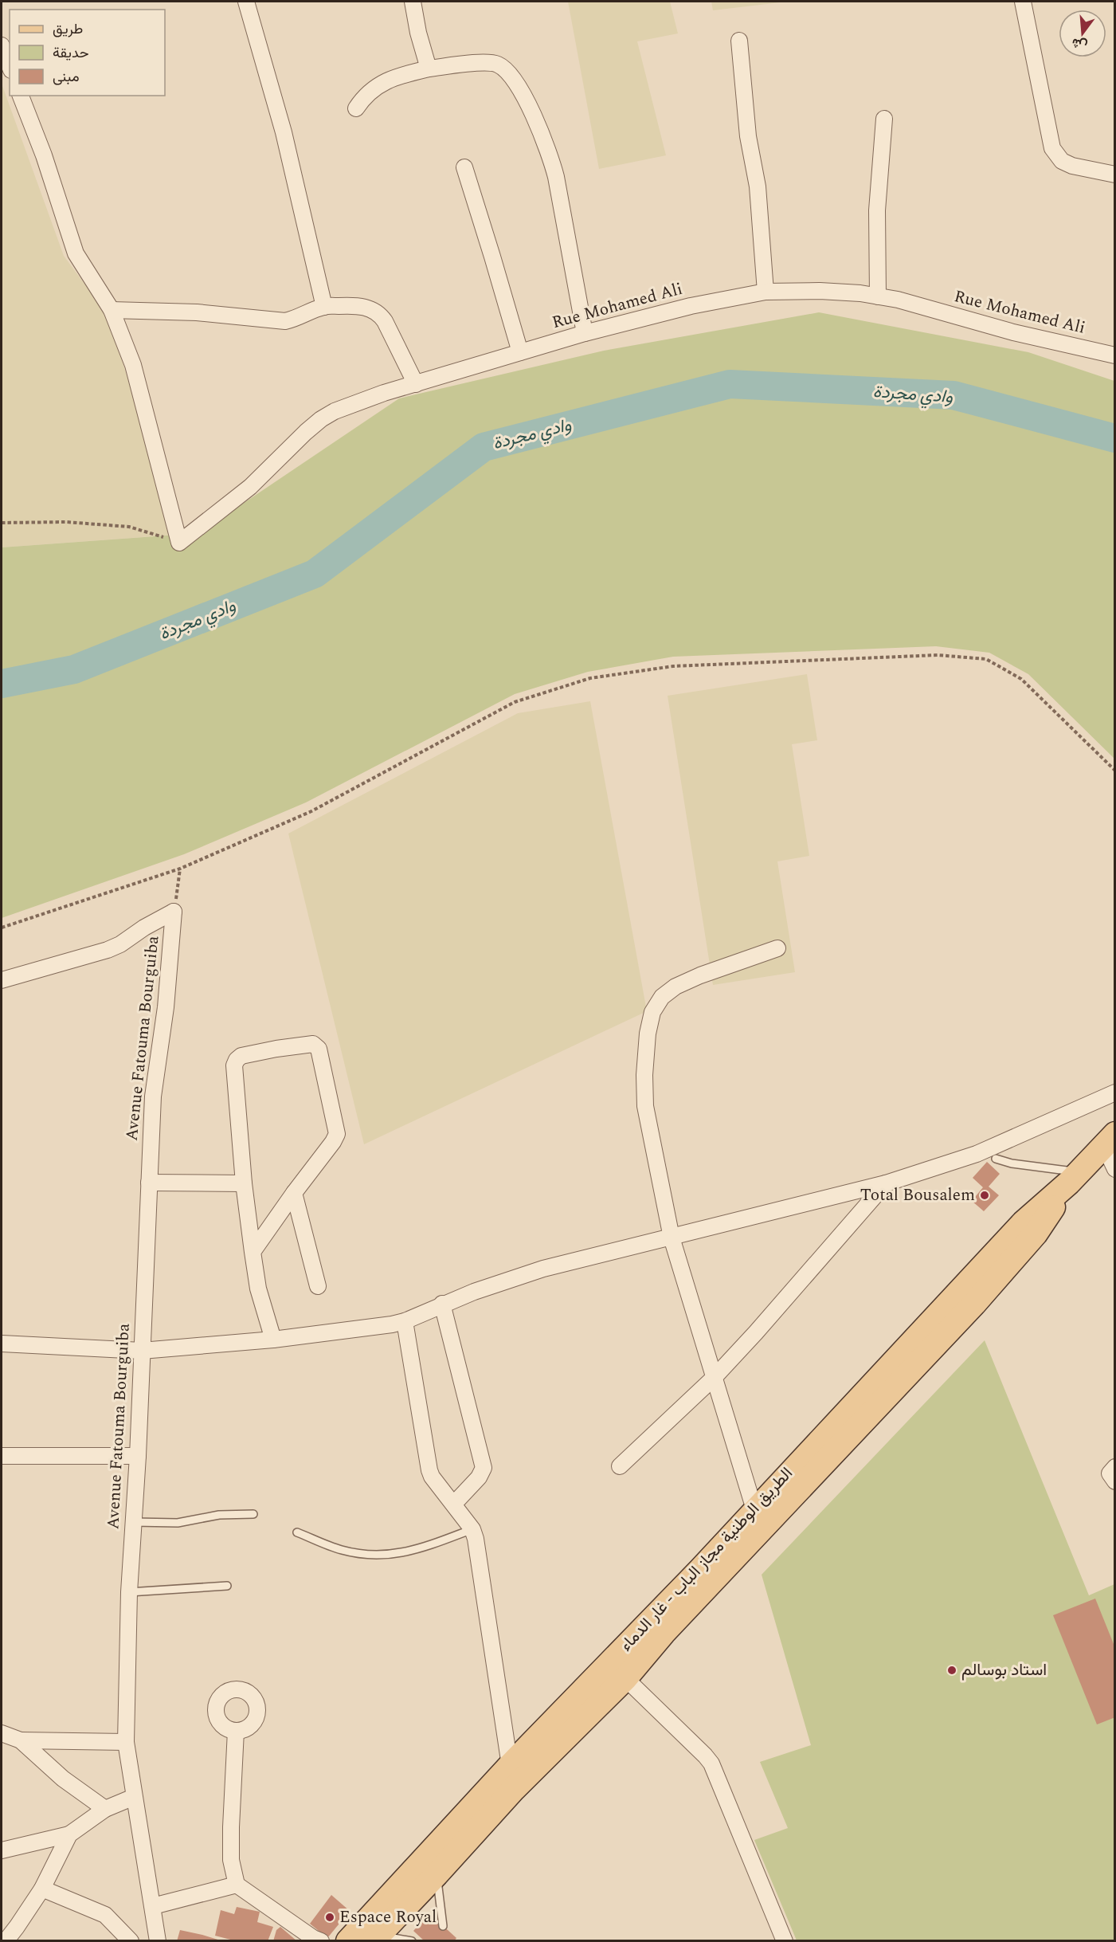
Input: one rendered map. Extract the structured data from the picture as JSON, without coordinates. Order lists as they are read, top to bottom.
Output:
{
  "streets": {
    "main road": ["الطريق الوطنية مجاز الباب - غار الدماء"],
    "street": ["Rue Mohamed Ali", "Avenue Fatouma Bourguiba"]
  },
  "water": ["وادي مجردة"],
  "places": ["Total Bousalem", "استاد بوسالم", "Espace Royal"],
  "legend": ["طريق", "حديقة", "مبنى"],
  "north": "bottom"
}
